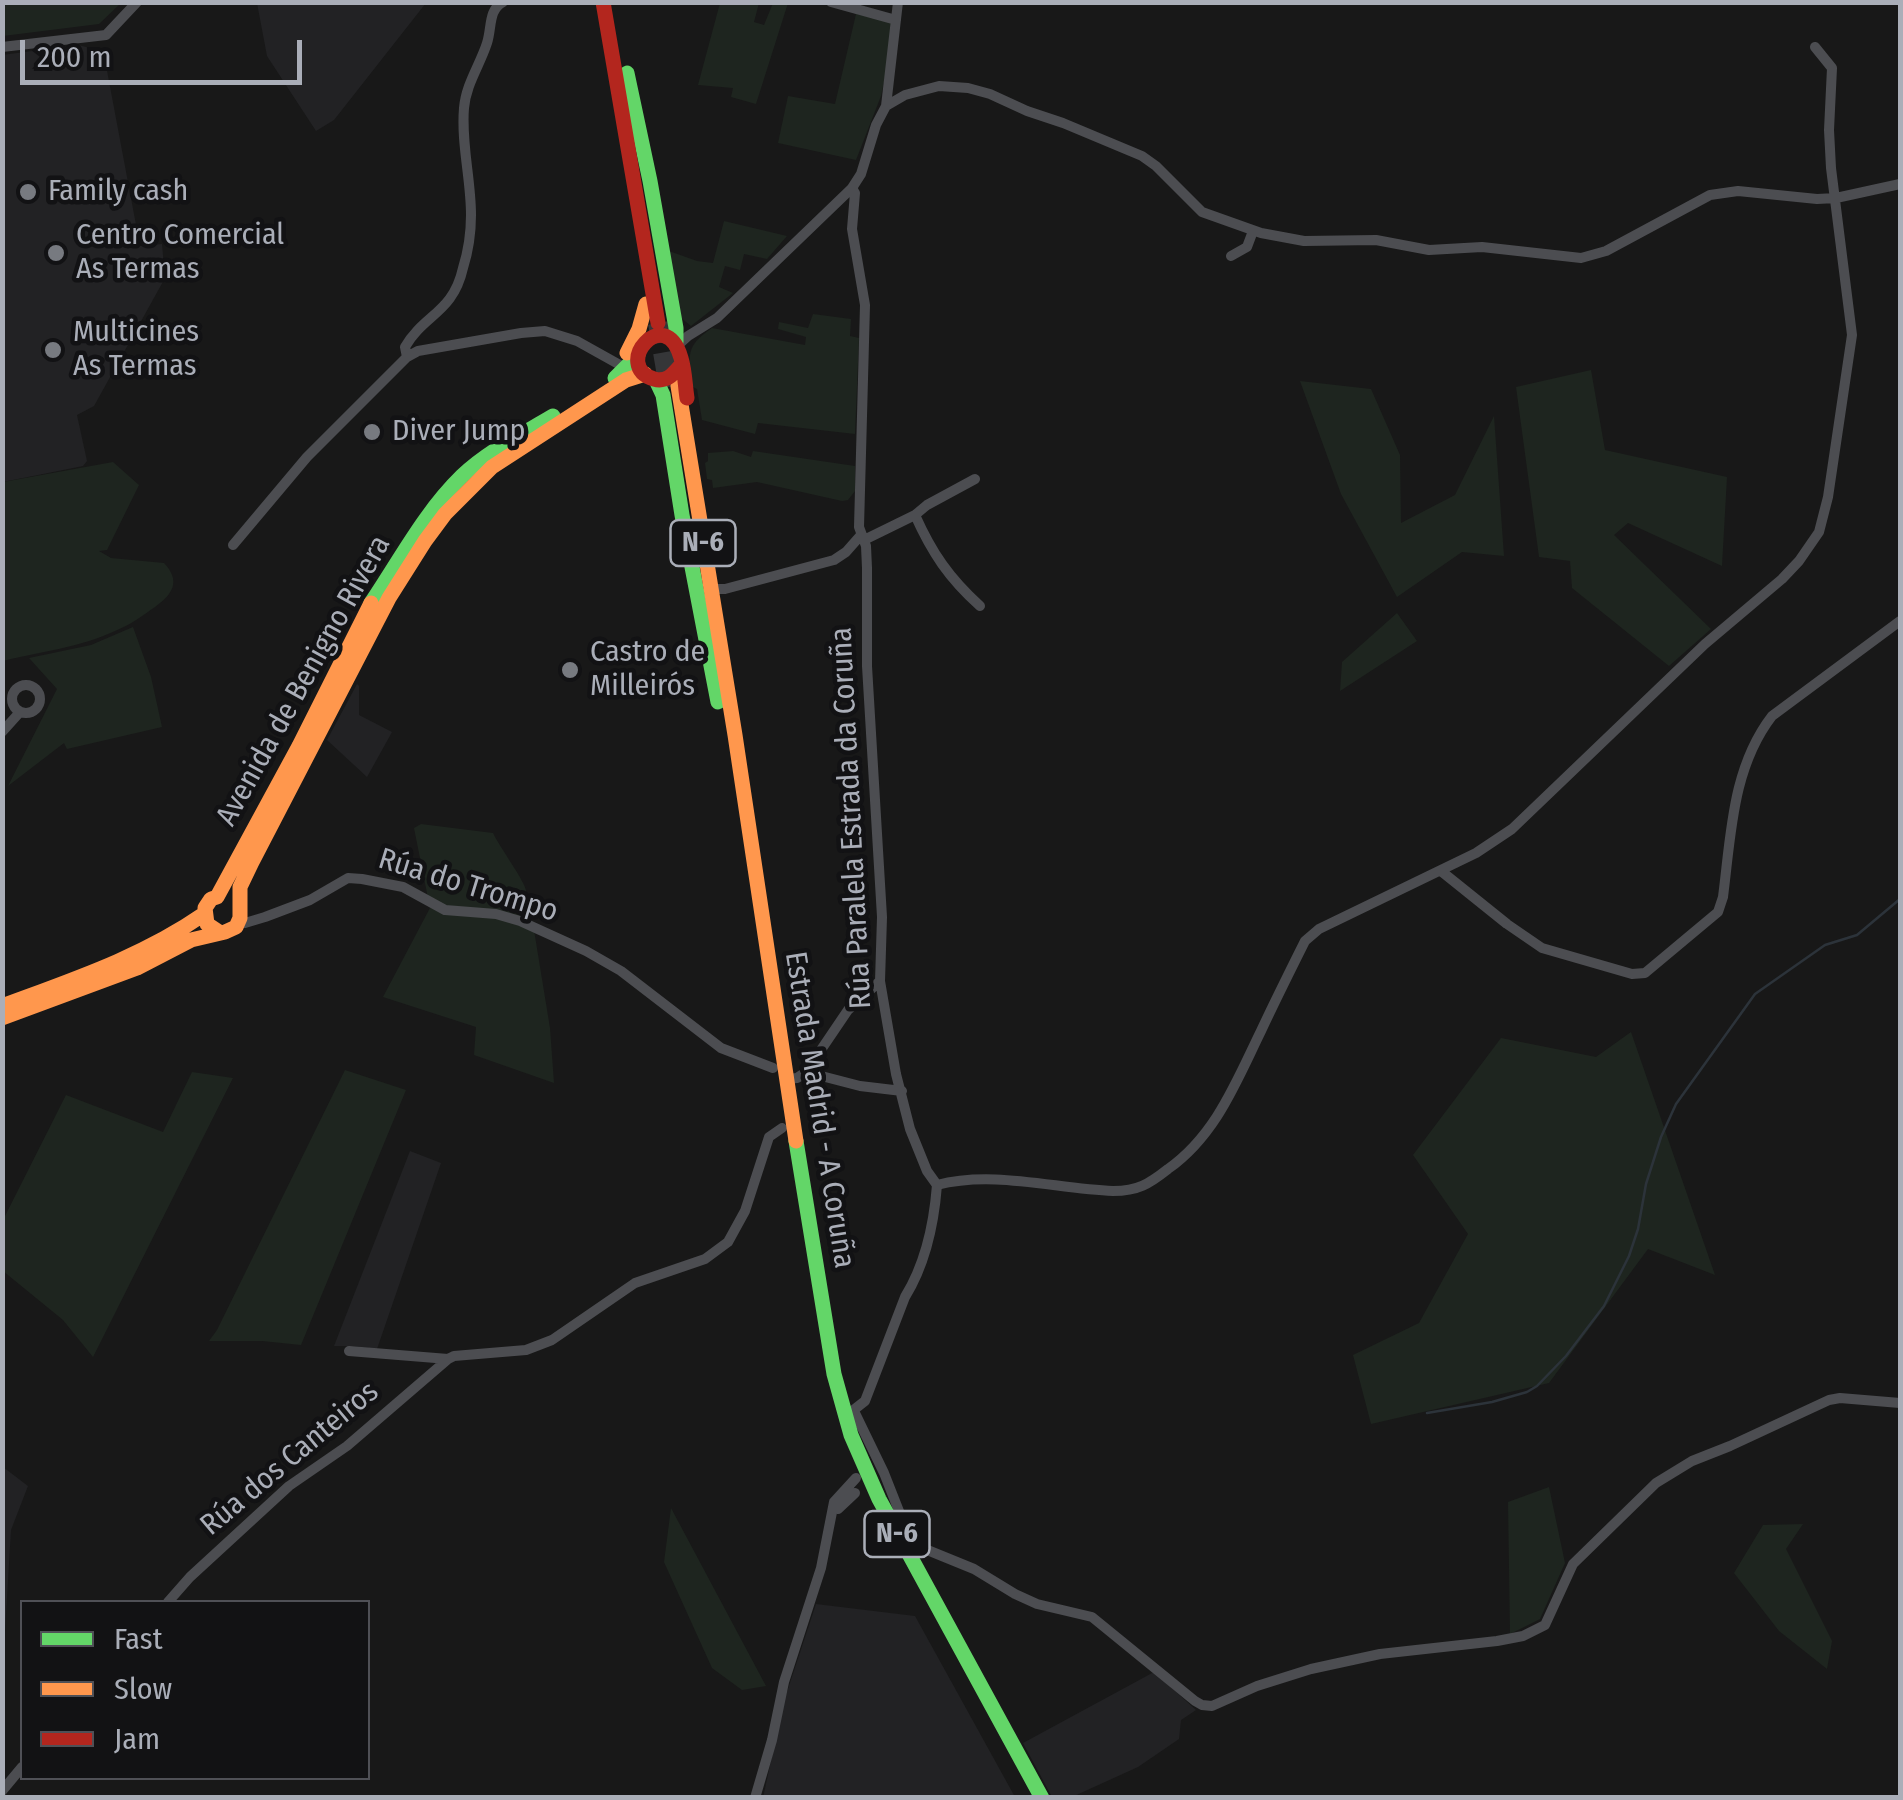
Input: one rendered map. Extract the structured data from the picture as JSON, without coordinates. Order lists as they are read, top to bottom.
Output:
{
  "streets": {
    "main road": ["N-6", "Avenida de Benigno Rivera", "Estrada Madrid - A Coruña"],
    "street": ["Rúa Paralela Estrada da Coruña", "Rúa do Trompo", "Rúa dos Canteiros"]
  },
  "crossings": [
    ["Avenida de Benigno Rivera", "Rúa do Trompo"],
    ["Avenida de Benigno Rivera", "Estrada Madrid - A Coruña"],
    ["Rúa do Trompo", "Estrada Madrid - A Coruña"]
  ],
  "places": [
    "Family cash",
    "Centro Comercial As Termas",
    "Multicines As Termas",
    "Diver Jump",
    "Castro de Milleirós"
  ],
  "legend": ["Fast", "Slow", "Jam"],
  "scale_bar": "200 m"
}
